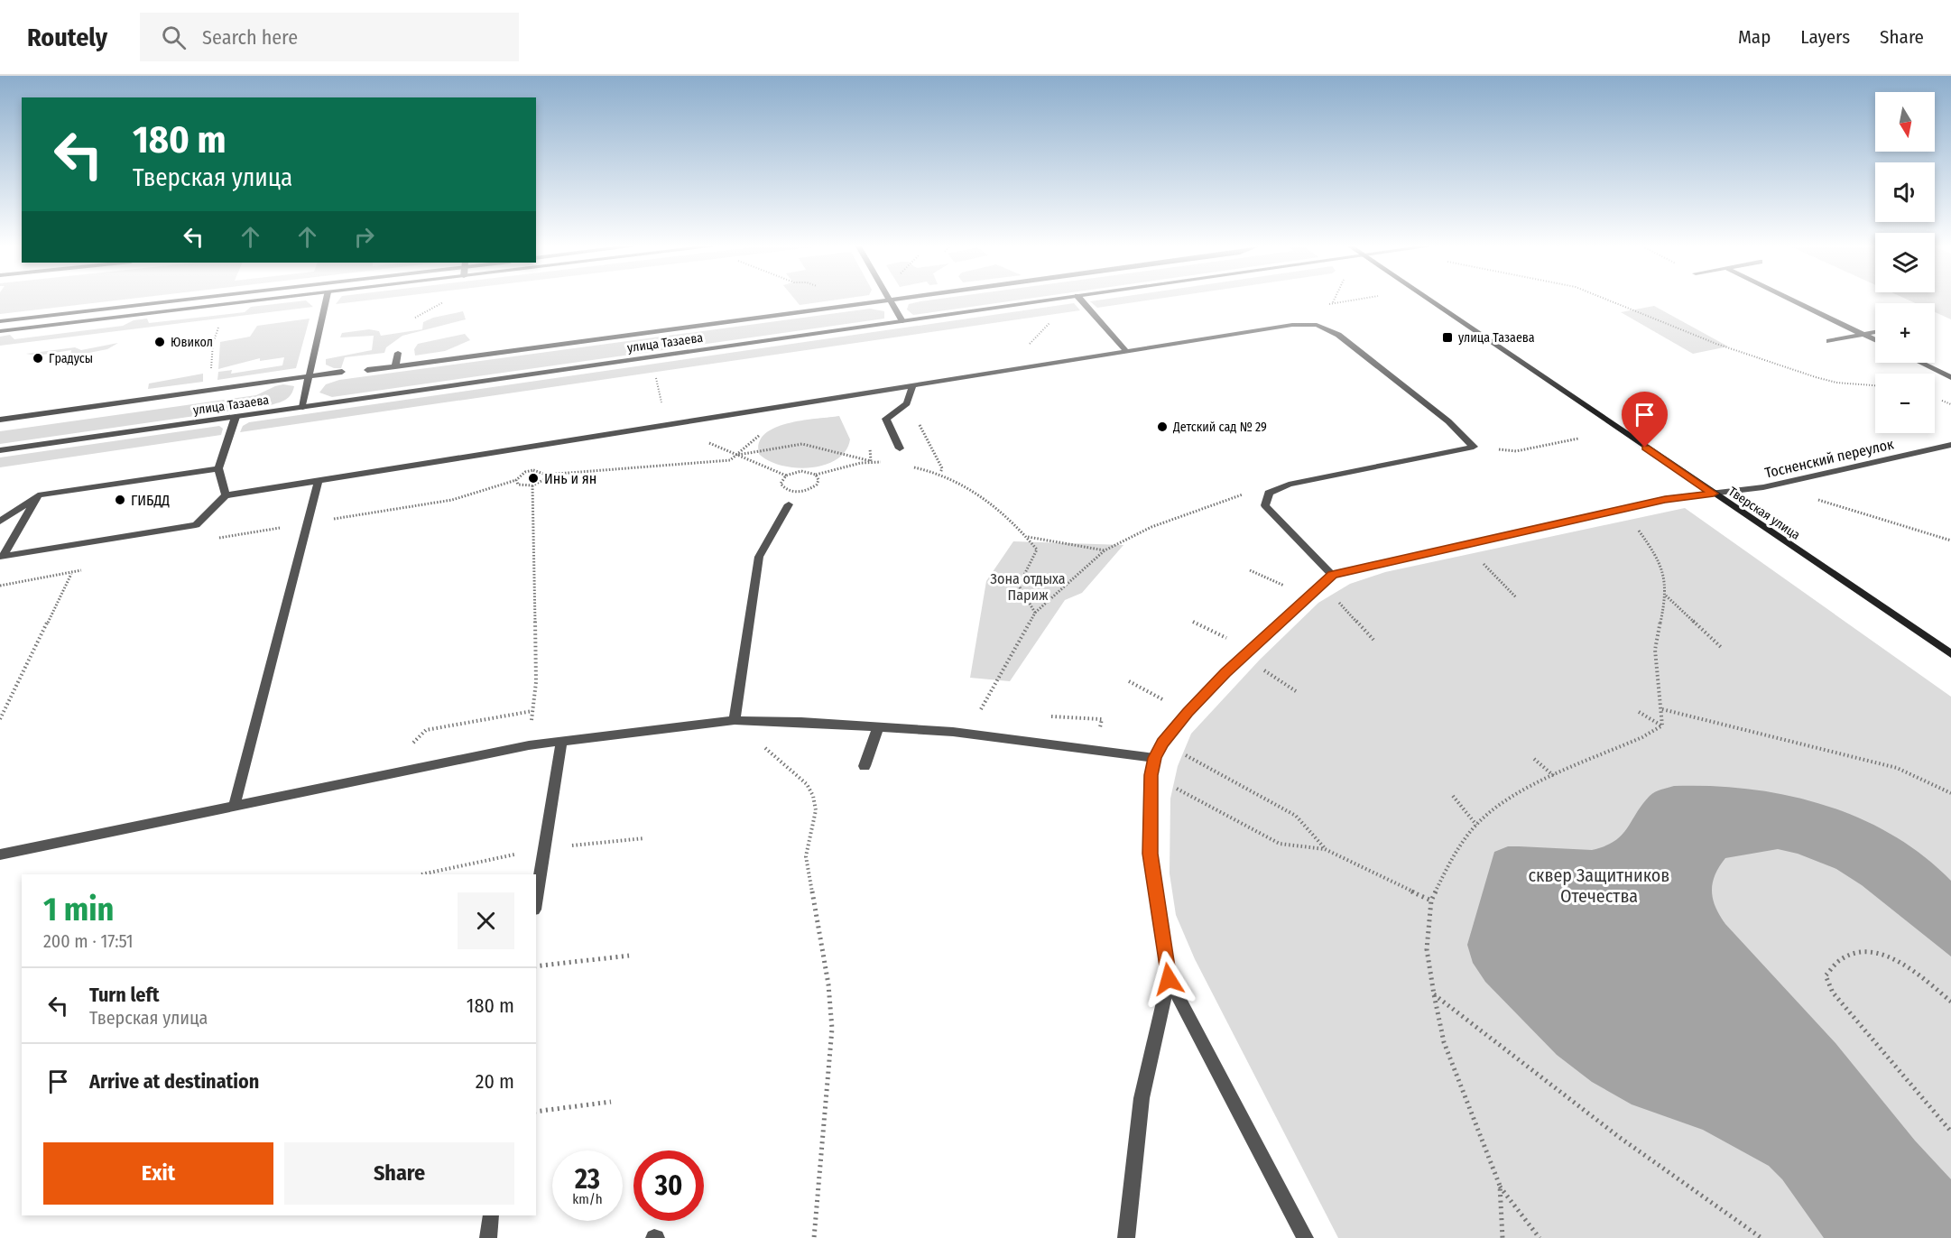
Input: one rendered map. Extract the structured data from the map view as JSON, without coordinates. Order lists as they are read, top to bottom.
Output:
{
  "streets": {
    "street": ["улица Тазаева", "Тосненский переулок", "Тверская улица"]
  },
  "crossings": [
    ["Тосненский переулок", "Тверская улица"]
  ],
  "parks": ["Зона отдыха Париж", "сквер Защитников Отечества"],
  "places": {
    "transit": ["улица Тазаева"],
    "other": [
      "Ювикол",
      "Градусы",
      "Детский сад № 29",
      "Инь и ян",
      "ГИБДД"
    ]
  },
  "north": "bottom",
  "page": {
    "header": "Routely",
    "search": "Search here",
    "nav": ["Map", "Layers", "Share"],
    "map_buttons": ["+", "−"],
    "turn": ["180 m", "Тверская улица"],
    "heading": ["1 min", "200 m · 17:51"],
    "list": [
      {
        "name": "Turn left",
        "note": "Тверская улица",
        "value": "180 m"
      },
      {
        "name": "Arrive at destination",
        "value": "20 m"
      }
    ],
    "buttons": ["Exit", "Share"],
    "speed": "23 km/h",
    "limit": "30"
  }
}
